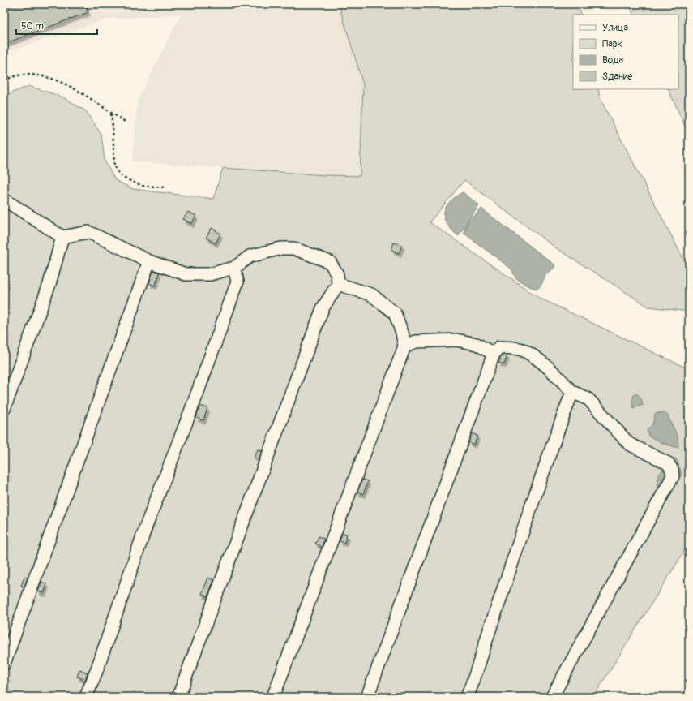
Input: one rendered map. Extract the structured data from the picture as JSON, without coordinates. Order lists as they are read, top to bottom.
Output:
{
  "legend": [
    "Улица",
    "Парк",
    "Вода",
    "Здание"
  ],
  "scale_bar": "50 m"
}
